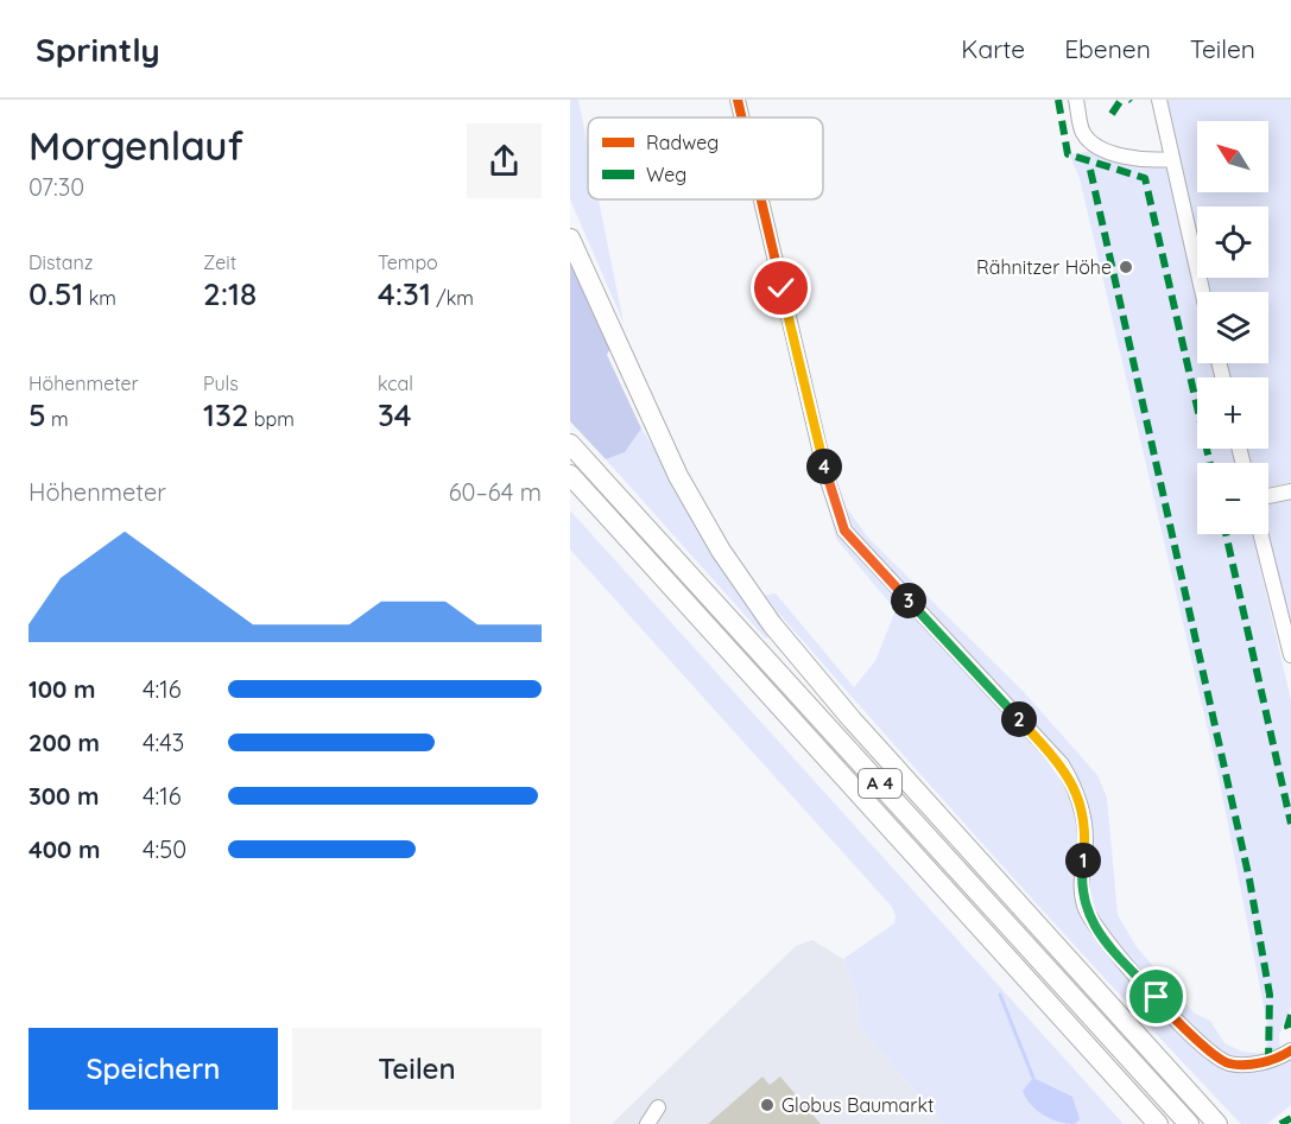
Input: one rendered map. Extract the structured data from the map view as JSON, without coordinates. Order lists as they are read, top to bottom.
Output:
{
  "streets": {
    "highway": ["A 4"]
  },
  "places": ["Rähnitzer Höhe", "Globus Baumarkt"],
  "legend": ["Radweg", "Weg"],
  "north": "top left",
  "page": {
    "header": "Sprintly",
    "nav": ["Karte", "Ebenen", "Teilen"],
    "heading": ["Morgenlauf", "07:30"],
    "map_buttons": ["+", "−"],
    "stats": [
      ["Distanz", "0.51 km"],
      ["Zeit", "2:18"],
      ["Tempo", "4:31 /km"],
      ["Höhenmeter", "5 m"],
      ["Puls", "132 bpm"],
      ["kcal", "34"]
    ],
    "pins": [
      "4",
      "3",
      "2",
      "1"
    ],
    "chart": ["Höhenmeter", "60–64 m"],
    "list": [
      {
        "name": "100 m",
        "note": "4:16"
      },
      {
        "name": "200 m",
        "note": "4:43"
      },
      {
        "name": "300 m",
        "note": "4:16"
      },
      {
        "name": "400 m",
        "note": "4:50"
      }
    ],
    "buttons": ["Speichern", "Teilen"]
  }
}
